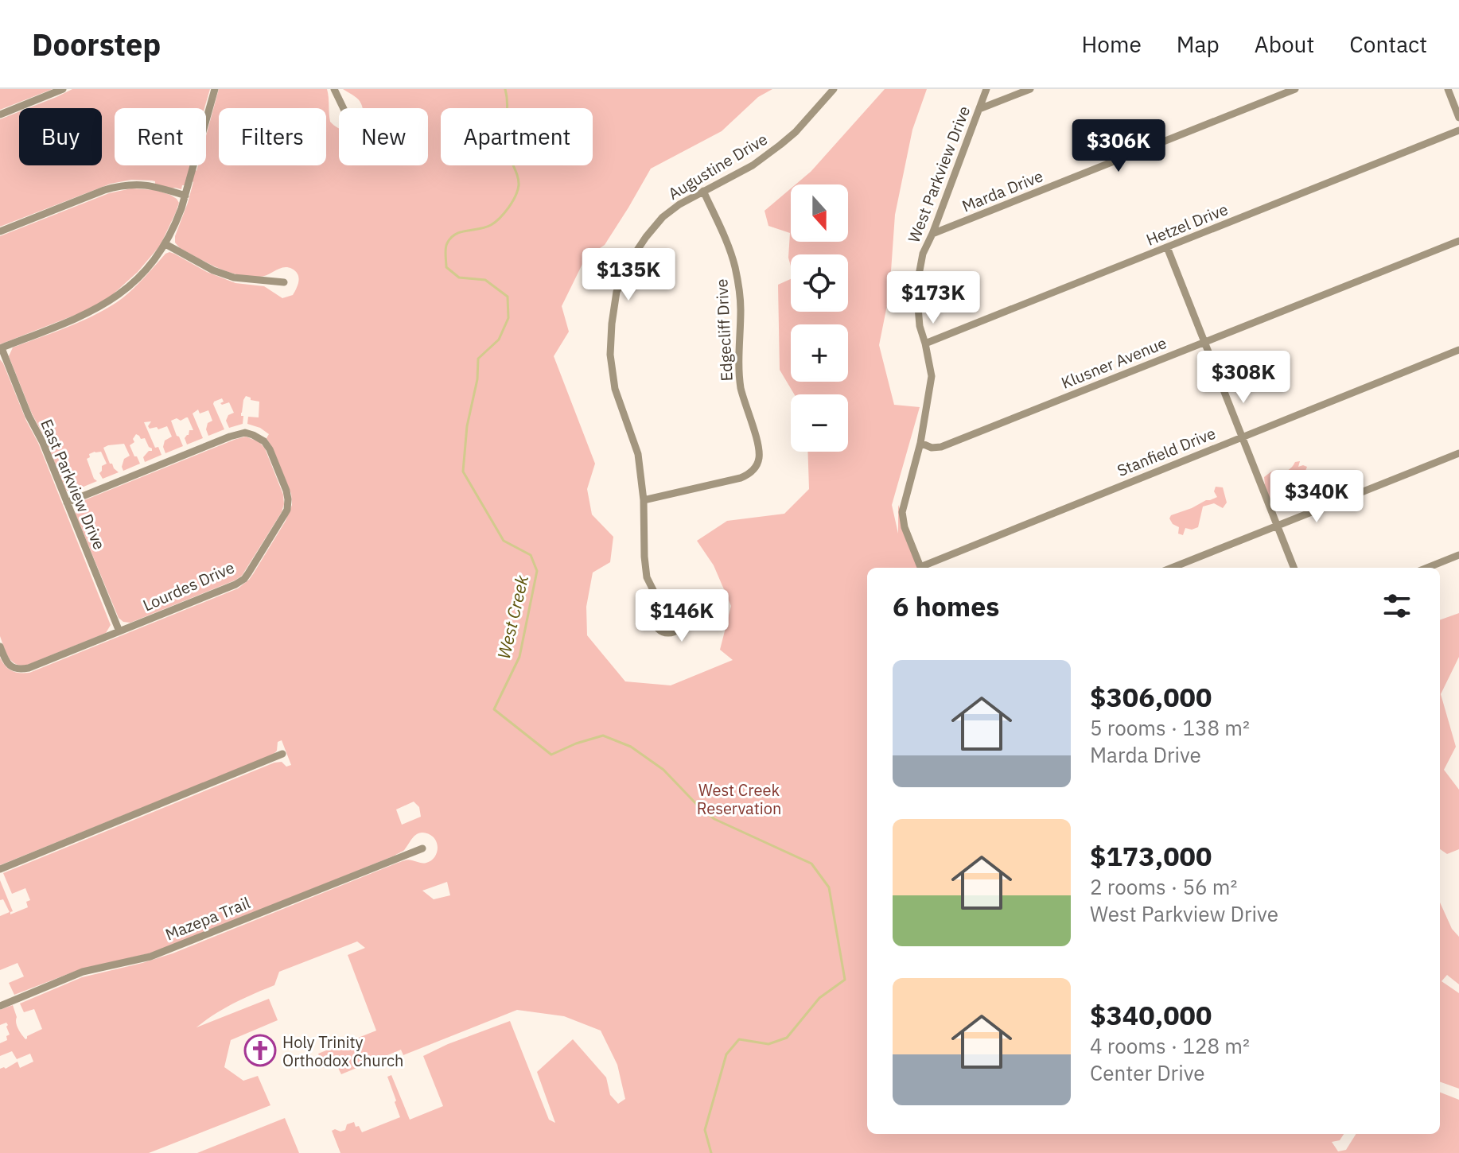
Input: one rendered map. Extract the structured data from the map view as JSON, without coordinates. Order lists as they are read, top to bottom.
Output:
{
  "streets": {
    "street": [
      "Augustine Drive",
      "West Parkview Drive",
      "Marda Drive",
      "Hetzel Drive",
      "Edgecliff Drive",
      "Klusner Avenue",
      "Stanfield Drive",
      "East Parkview Drive",
      "Lourdes Drive",
      "Mazepa Trail"
    ]
  },
  "crossings": [
    ["Augustine Drive", "Edgecliff Drive"],
    ["West Parkview Drive", "Marda Drive"],
    ["West Parkview Drive", "Hetzel Drive"],
    ["West Parkview Drive", "Klusner Avenue"],
    ["East Parkview Drive", "Lourdes Drive"]
  ],
  "water": ["West Creek"],
  "parks": ["West Creek Reservation"],
  "places": {
    "church": ["Holy Trinity Orthodox Church"]
  },
  "north": "bottom",
  "page": {
    "header": "Doorstep",
    "nav": [
      "Home",
      "Map",
      "About",
      "Contact"
    ],
    "chip": [
      "Buy",
      "Rent",
      "Filters",
      "New",
      "Apartment"
    ],
    "price": [
      "$306K",
      "$135K",
      "$173K",
      "$308K",
      "$340K",
      "$146K"
    ],
    "map_buttons": ["+", "−"],
    "heading": "6 homes",
    "list": [
      {
        "name": "$306,000",
        "note": "5 rooms · 138 m² · Marda Drive"
      },
      {
        "name": "$173,000",
        "note": "2 rooms · 56 m² · West Parkview Drive"
      },
      {
        "name": "$340,000",
        "note": "4 rooms · 128 m² · Center Drive"
      }
    ]
  }
}
